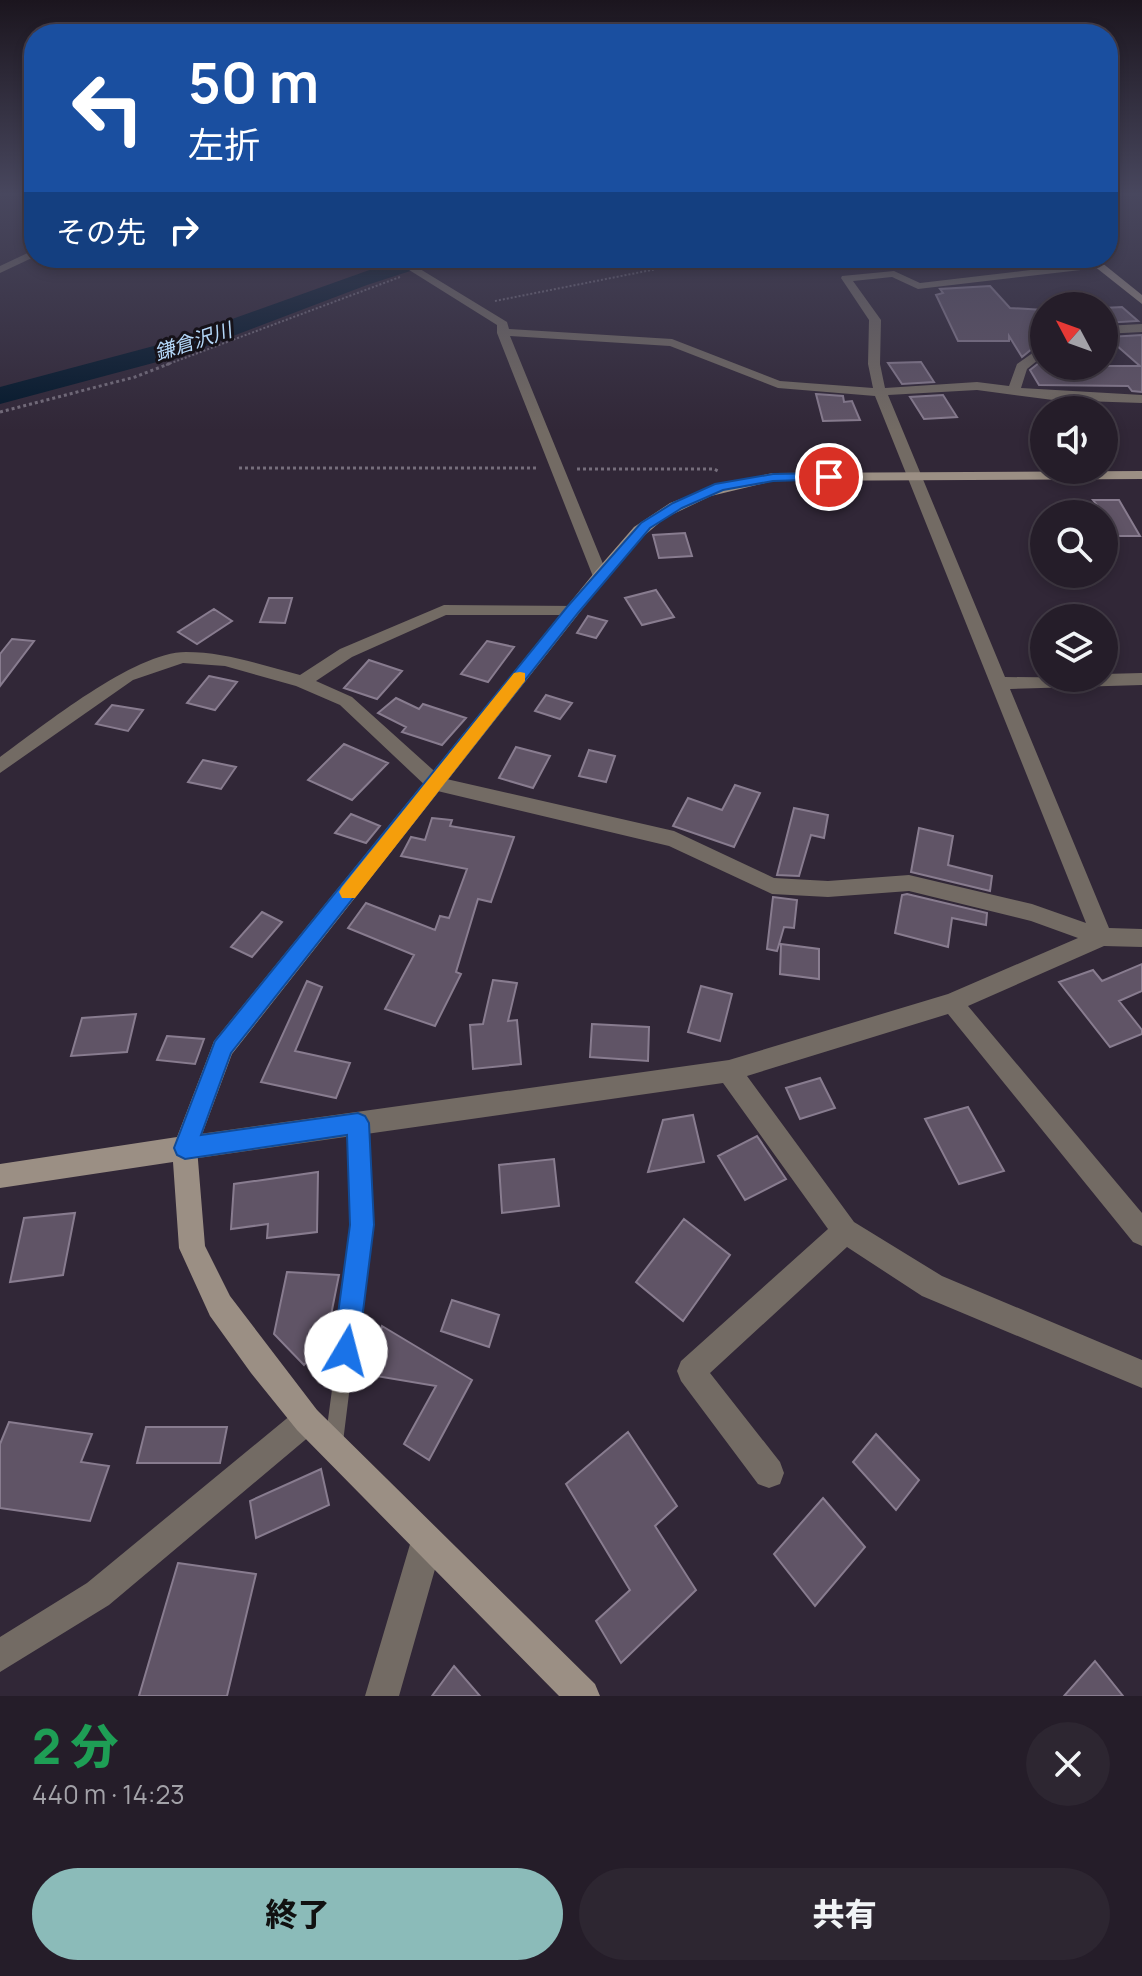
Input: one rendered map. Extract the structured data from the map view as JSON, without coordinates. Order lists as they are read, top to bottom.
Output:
{
  "water": ["鎌倉沢川"],
  "north": "top left",
  "page": {
    "turn": ["50 m", "左折"],
    "then": "その先",
    "heading": ["2 分", "440 m · 14:23"],
    "buttons": ["終了", "共有"]
  }
}
